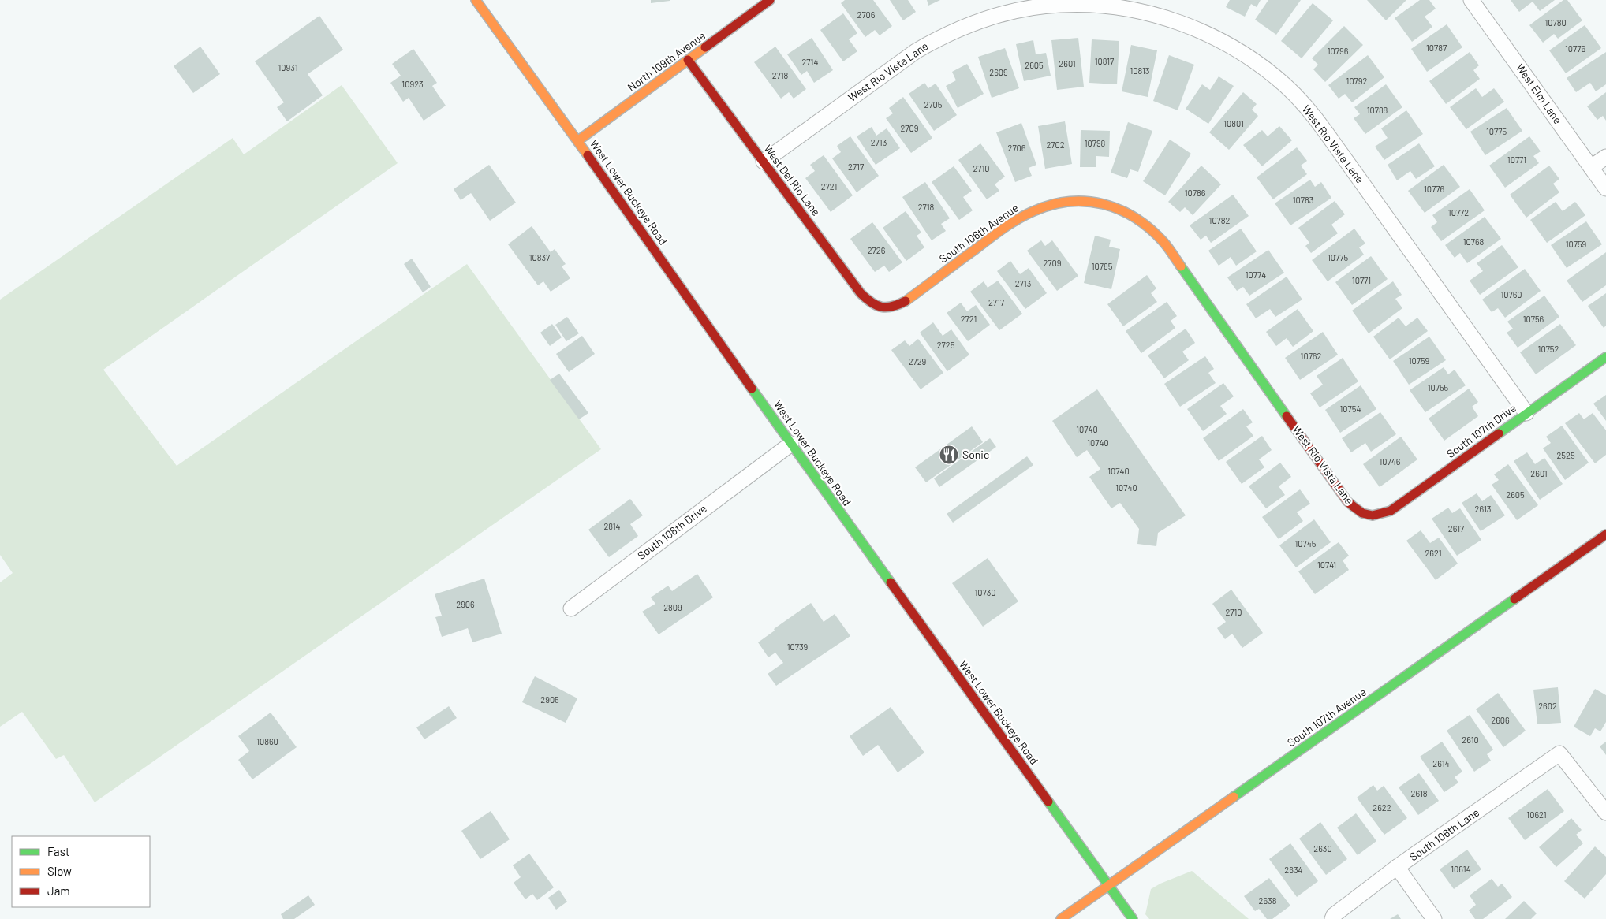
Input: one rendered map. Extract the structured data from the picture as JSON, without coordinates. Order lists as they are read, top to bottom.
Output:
{
  "streets": {
    "main road": [
      "North 109th Avenue",
      "West Rio Vista Lane",
      "West Del Rio Lane",
      "West Lower Buckeye Road",
      "South 106th Avenue",
      "South 107th Drive",
      "South 107th Avenue"
    ],
    "street": ["West Elm Lane", "South 108th Drive", "South 106th Lane"]
  },
  "crossings": [
    ["North 109th Avenue", "West Del Rio Lane"],
    ["North 109th Avenue", "West Lower Buckeye Road"],
    ["West Rio Vista Lane", "West Del Rio Lane"],
    ["West Rio Vista Lane", "South 106th Avenue"],
    ["West Rio Vista Lane", "South 107th Drive"],
    ["West Del Rio Lane", "South 106th Avenue"],
    ["West Lower Buckeye Road", "South 108th Drive"],
    ["West Lower Buckeye Road", "South 107th Avenue"]
  ],
  "places": {
    "restaurant": ["Sonic"]
  },
  "house_numbers": [
    "2706",
    "10780",
    "10787",
    "10776",
    "10796",
    "10817",
    "2714",
    "2601",
    "2605",
    "10931",
    "10813",
    "2609",
    "2718",
    "10792",
    "10923",
    "2705",
    "10788",
    "10801",
    "2709",
    "10775",
    "2713",
    "10798",
    "2702",
    "2706",
    "10771",
    "2717",
    "2710",
    "2721",
    "10776",
    "10786",
    "10783",
    "2718",
    "10772",
    "10782",
    "10768",
    "10759",
    "2726",
    "10837",
    "10775",
    "2709",
    "10785",
    "10774",
    "10771",
    "2713",
    "10760",
    "2717",
    "2721",
    "10756",
    "2725",
    "10752",
    "10762",
    "10759",
    "2729",
    "10755",
    "10754",
    "10740",
    "10740",
    "2525",
    "10746",
    "10740",
    "2601",
    "10740",
    "2605",
    "2613",
    "2814",
    "2617",
    "10745",
    "2621",
    "10741",
    "10730",
    "2906",
    "2809",
    "2710",
    "10739",
    "2905",
    "2602",
    "2606",
    "2610",
    "10860",
    "2614",
    "2618",
    "2622",
    "10621",
    "2630",
    "10614",
    "2634",
    "2638"
  ],
  "legend": ["Fast", "Slow", "Jam"]
}
